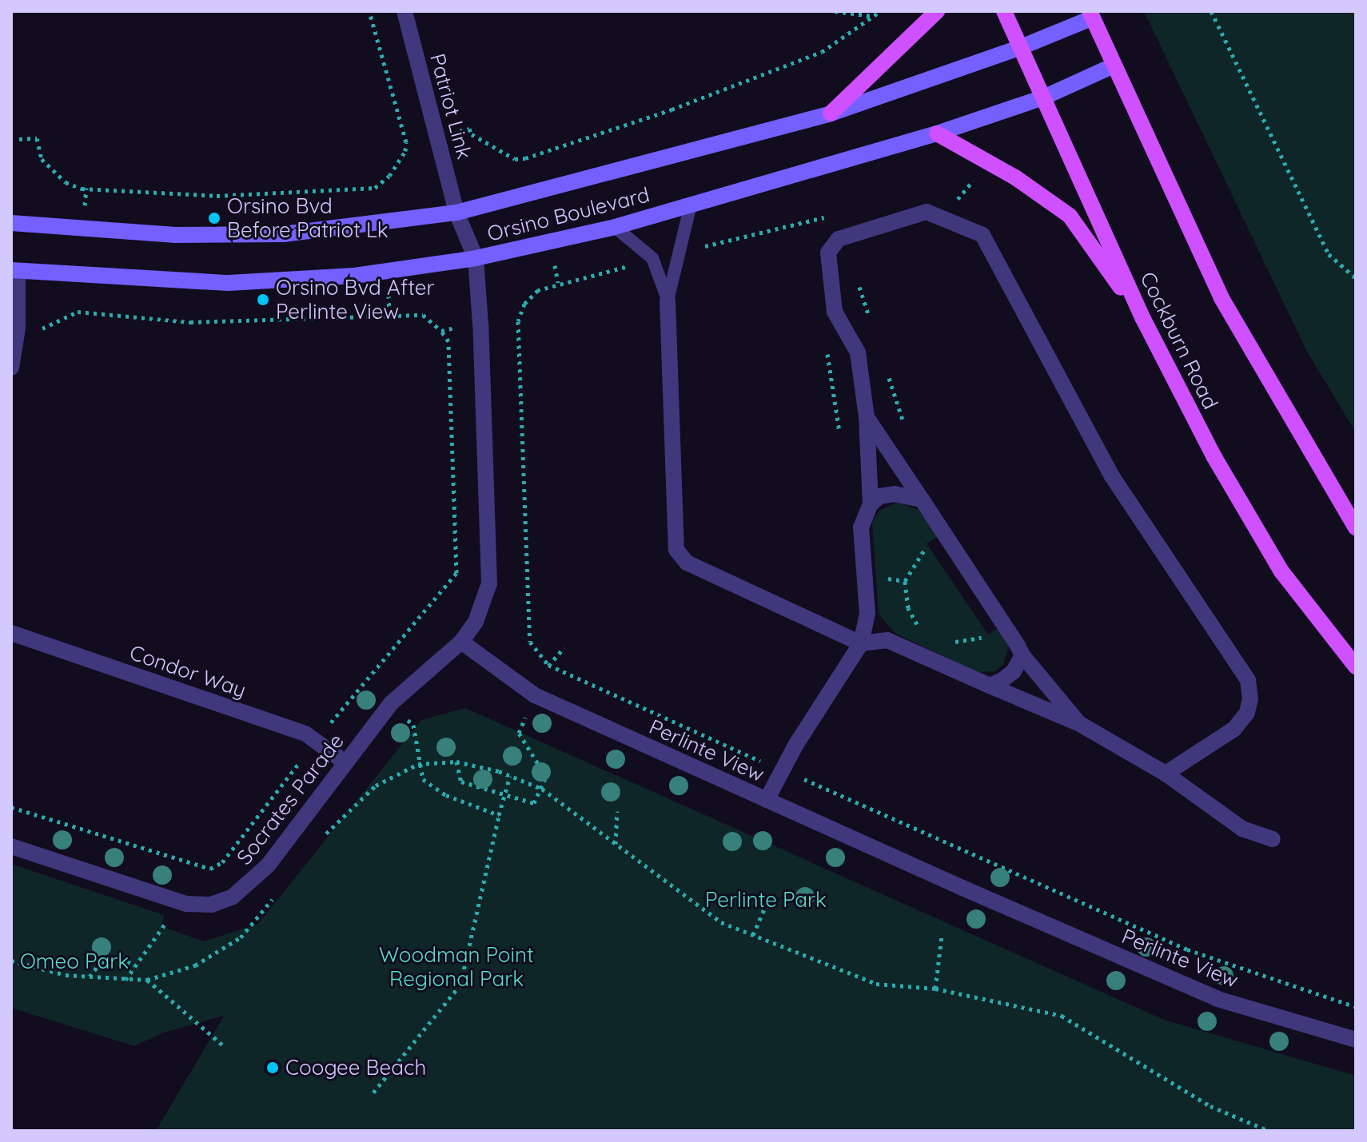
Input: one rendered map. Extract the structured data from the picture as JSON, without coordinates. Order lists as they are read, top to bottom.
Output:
{
  "streets": {
    "main road": ["Orsino Boulevard", "Cockburn Road"],
    "street": [
      "Patriot Link",
      "Condor Way",
      "Perlinte View",
      "Socrates Parade"
    ]
  },
  "crossings": [
    ["Patriot Link", "Orsino Boulevard"],
    ["Orsino Boulevard", "Cockburn Road"],
    ["Condor Way", "Socrates Parade"],
    ["Perlinte View", "Socrates Parade"]
  ],
  "parks": ["Perlinte Park", "Woodman Point Regional Park", "Omeo Park"],
  "places": ["Orsino Bvd Before Patriot Lk", "Orsino Bvd After Perlinte View", "Coogee Beach"]
}
